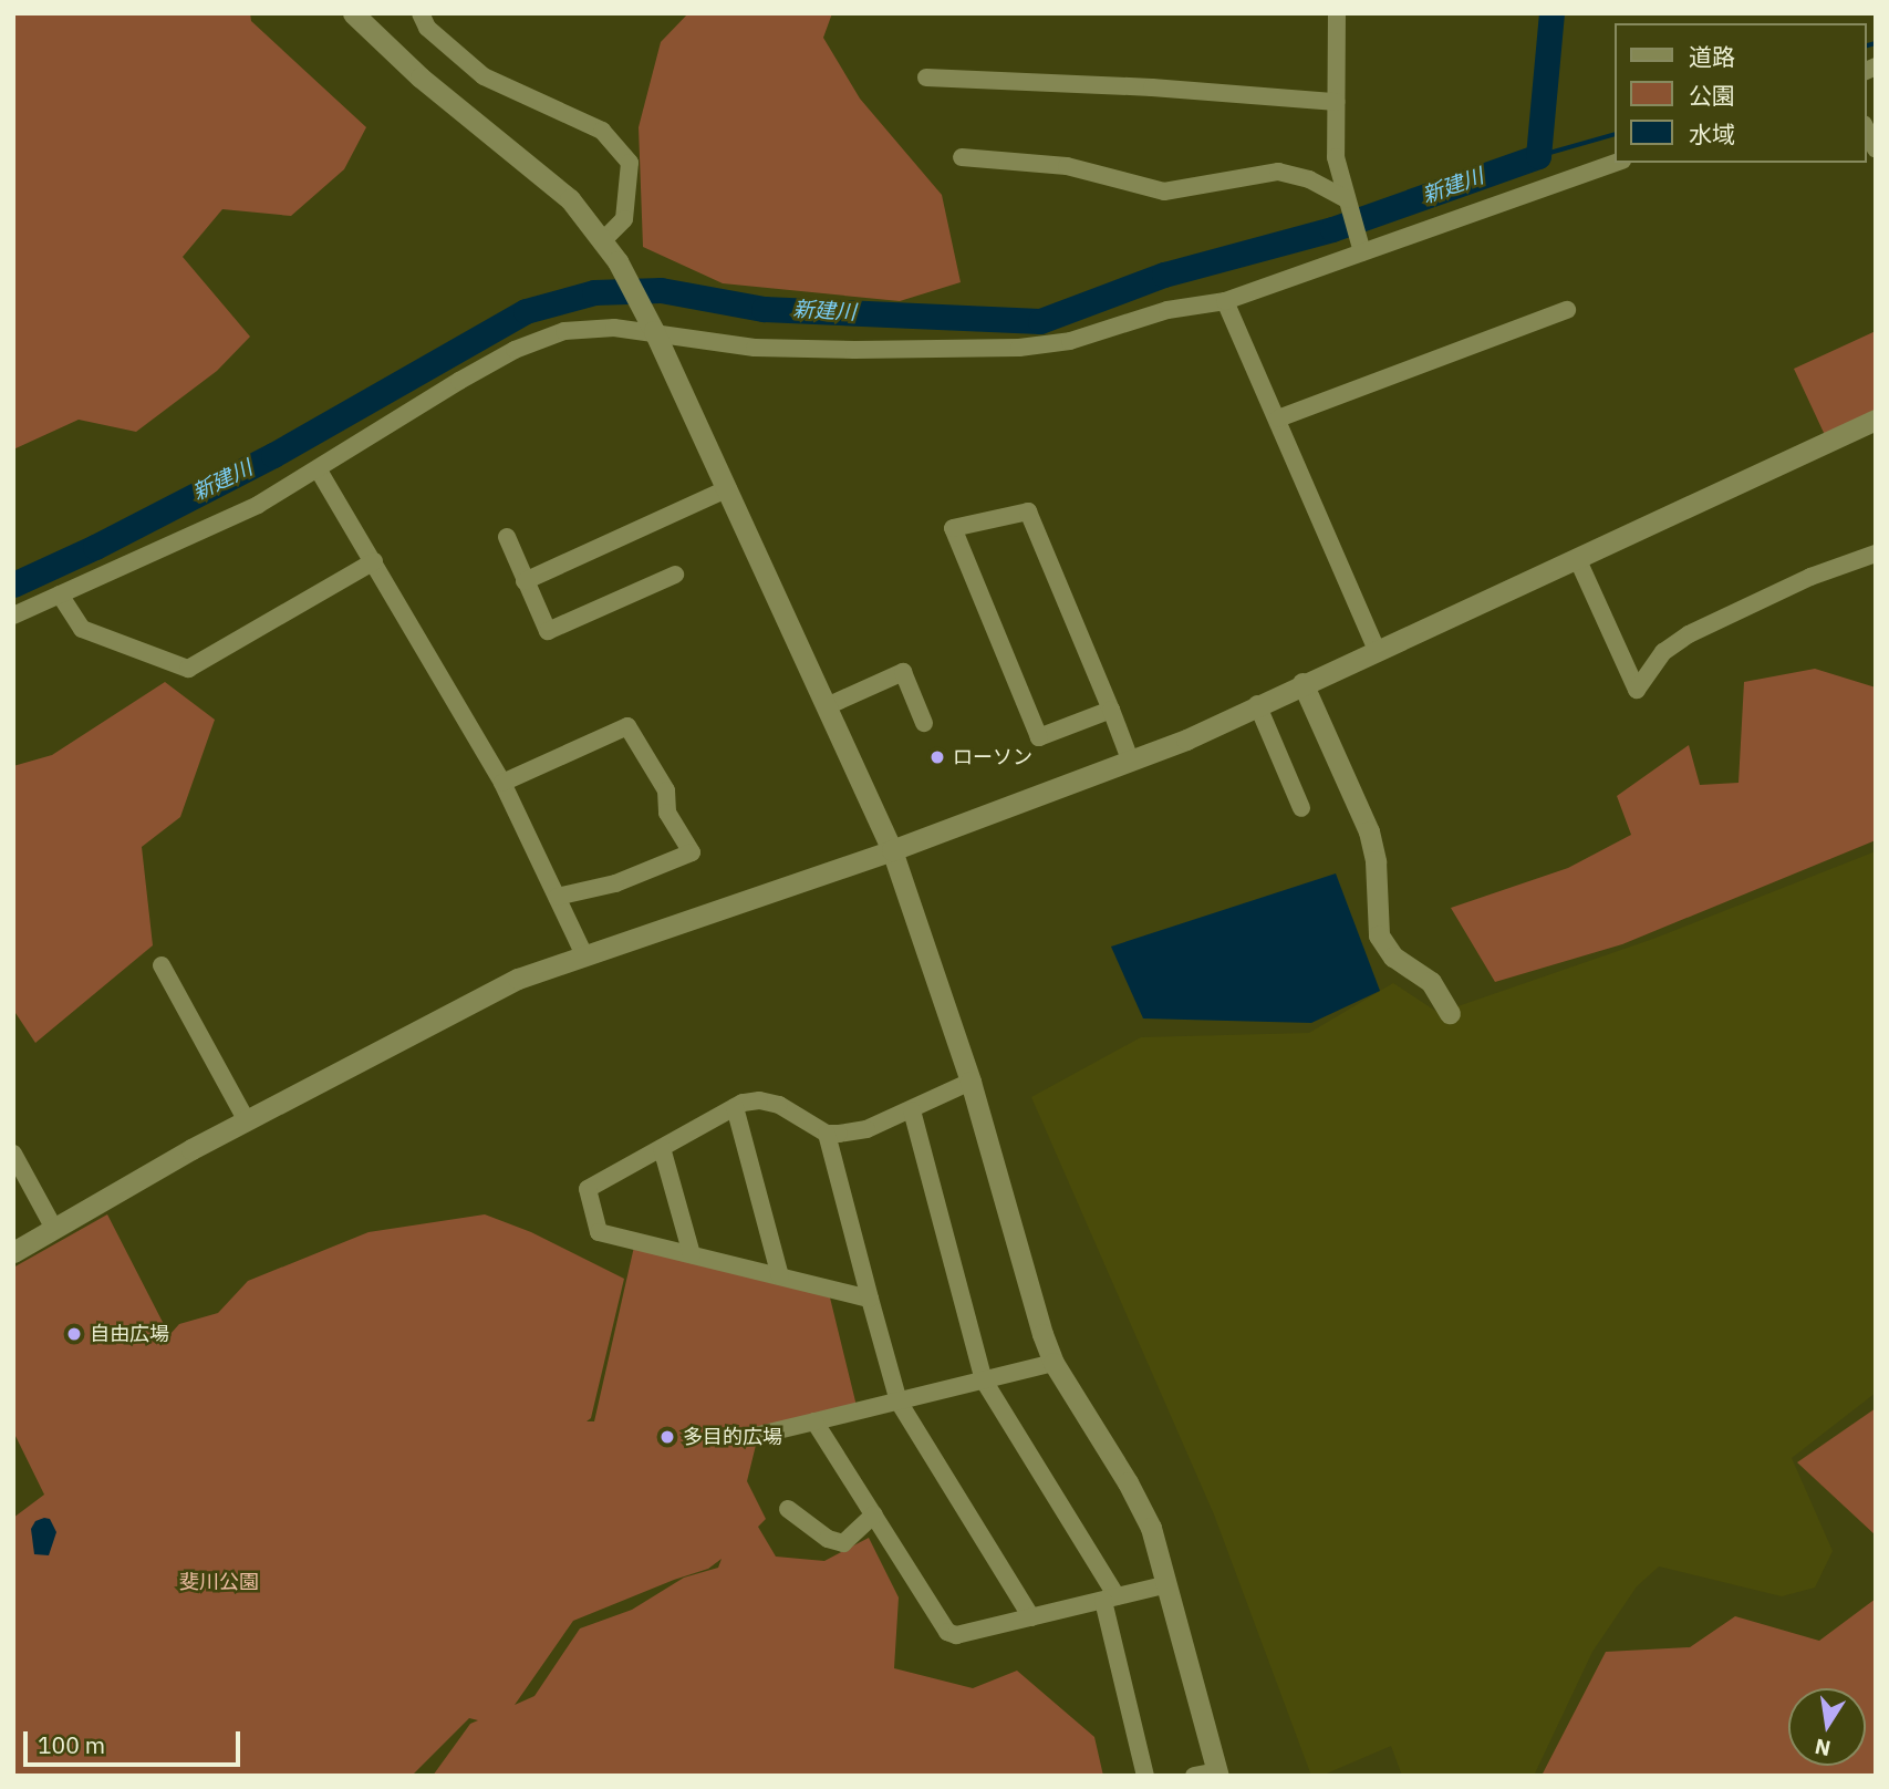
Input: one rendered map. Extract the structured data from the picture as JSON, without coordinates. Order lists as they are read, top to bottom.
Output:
{
  "water": ["新建川"],
  "parks": ["斐川公園"],
  "places": ["ローソン", "自由広場", "多目的広場"],
  "legend": ["道路", "公園", "水域"],
  "scale_bar": "100 m",
  "north": "bottom"
}
